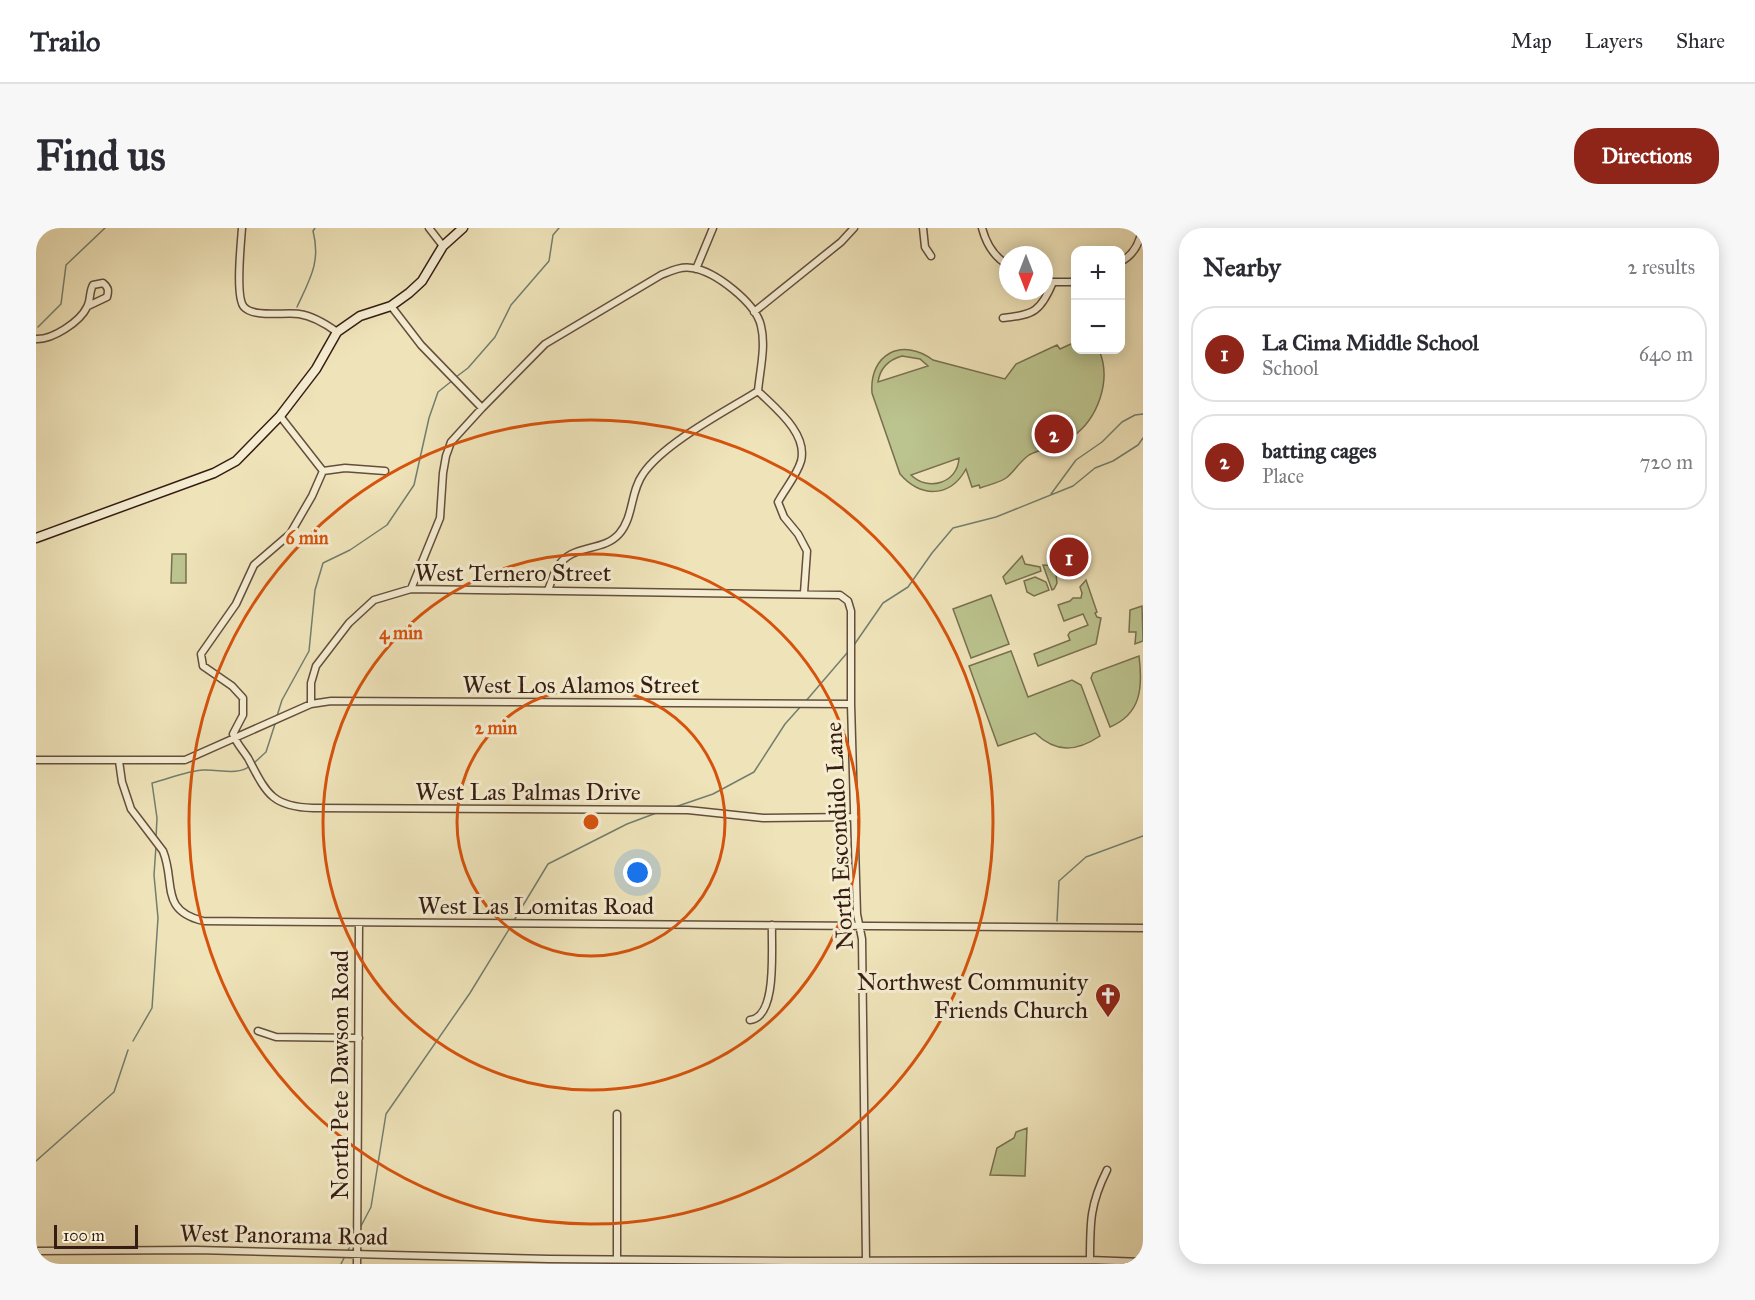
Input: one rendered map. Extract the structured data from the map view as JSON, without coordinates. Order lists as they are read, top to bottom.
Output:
{
  "streets": {
    "street": [
      "West Ternero Street",
      "West Los Alamos Street",
      "West Las Palmas Drive",
      "North Escondido Lane",
      "West Las Lomitas Road",
      "North Pete Dawson Road",
      "West Panorama Road"
    ]
  },
  "crossings": [
    ["West Ternero Street", "West Los Alamos Street"],
    ["West Ternero Street", "North Escondido Lane"],
    ["West Los Alamos Street", "North Escondido Lane"],
    ["West Las Palmas Drive", "North Escondido Lane"],
    ["North Escondido Lane", "West Las Lomitas Road"],
    ["North Escondido Lane", "West Panorama Road"],
    ["West Las Lomitas Road", "North Pete Dawson Road"],
    ["North Pete Dawson Road", "West Panorama Road"]
  ],
  "places": {
    "church": ["Northwest Community Friends Church"]
  },
  "scale_bar": "100 m",
  "north": "bottom",
  "page": {
    "header": "Trailo",
    "nav": ["Map", "Layers", "Share"],
    "buttons": "Directions",
    "title": "Find us",
    "heading": ["Nearby", "2 results"],
    "map_buttons": ["+", "−"],
    "list": [
      {
        "mark": "1",
        "name": "La Cima Middle School",
        "note": "School",
        "value": "640 m"
      },
      {
        "mark": "2",
        "name": "batting cages",
        "note": "Place",
        "value": "720 m"
      }
    ],
    "pins": ["2", "1"],
    "scale": "100 m"
  },
  "rings": ["6 min", "4 min", "2 min"]
}
